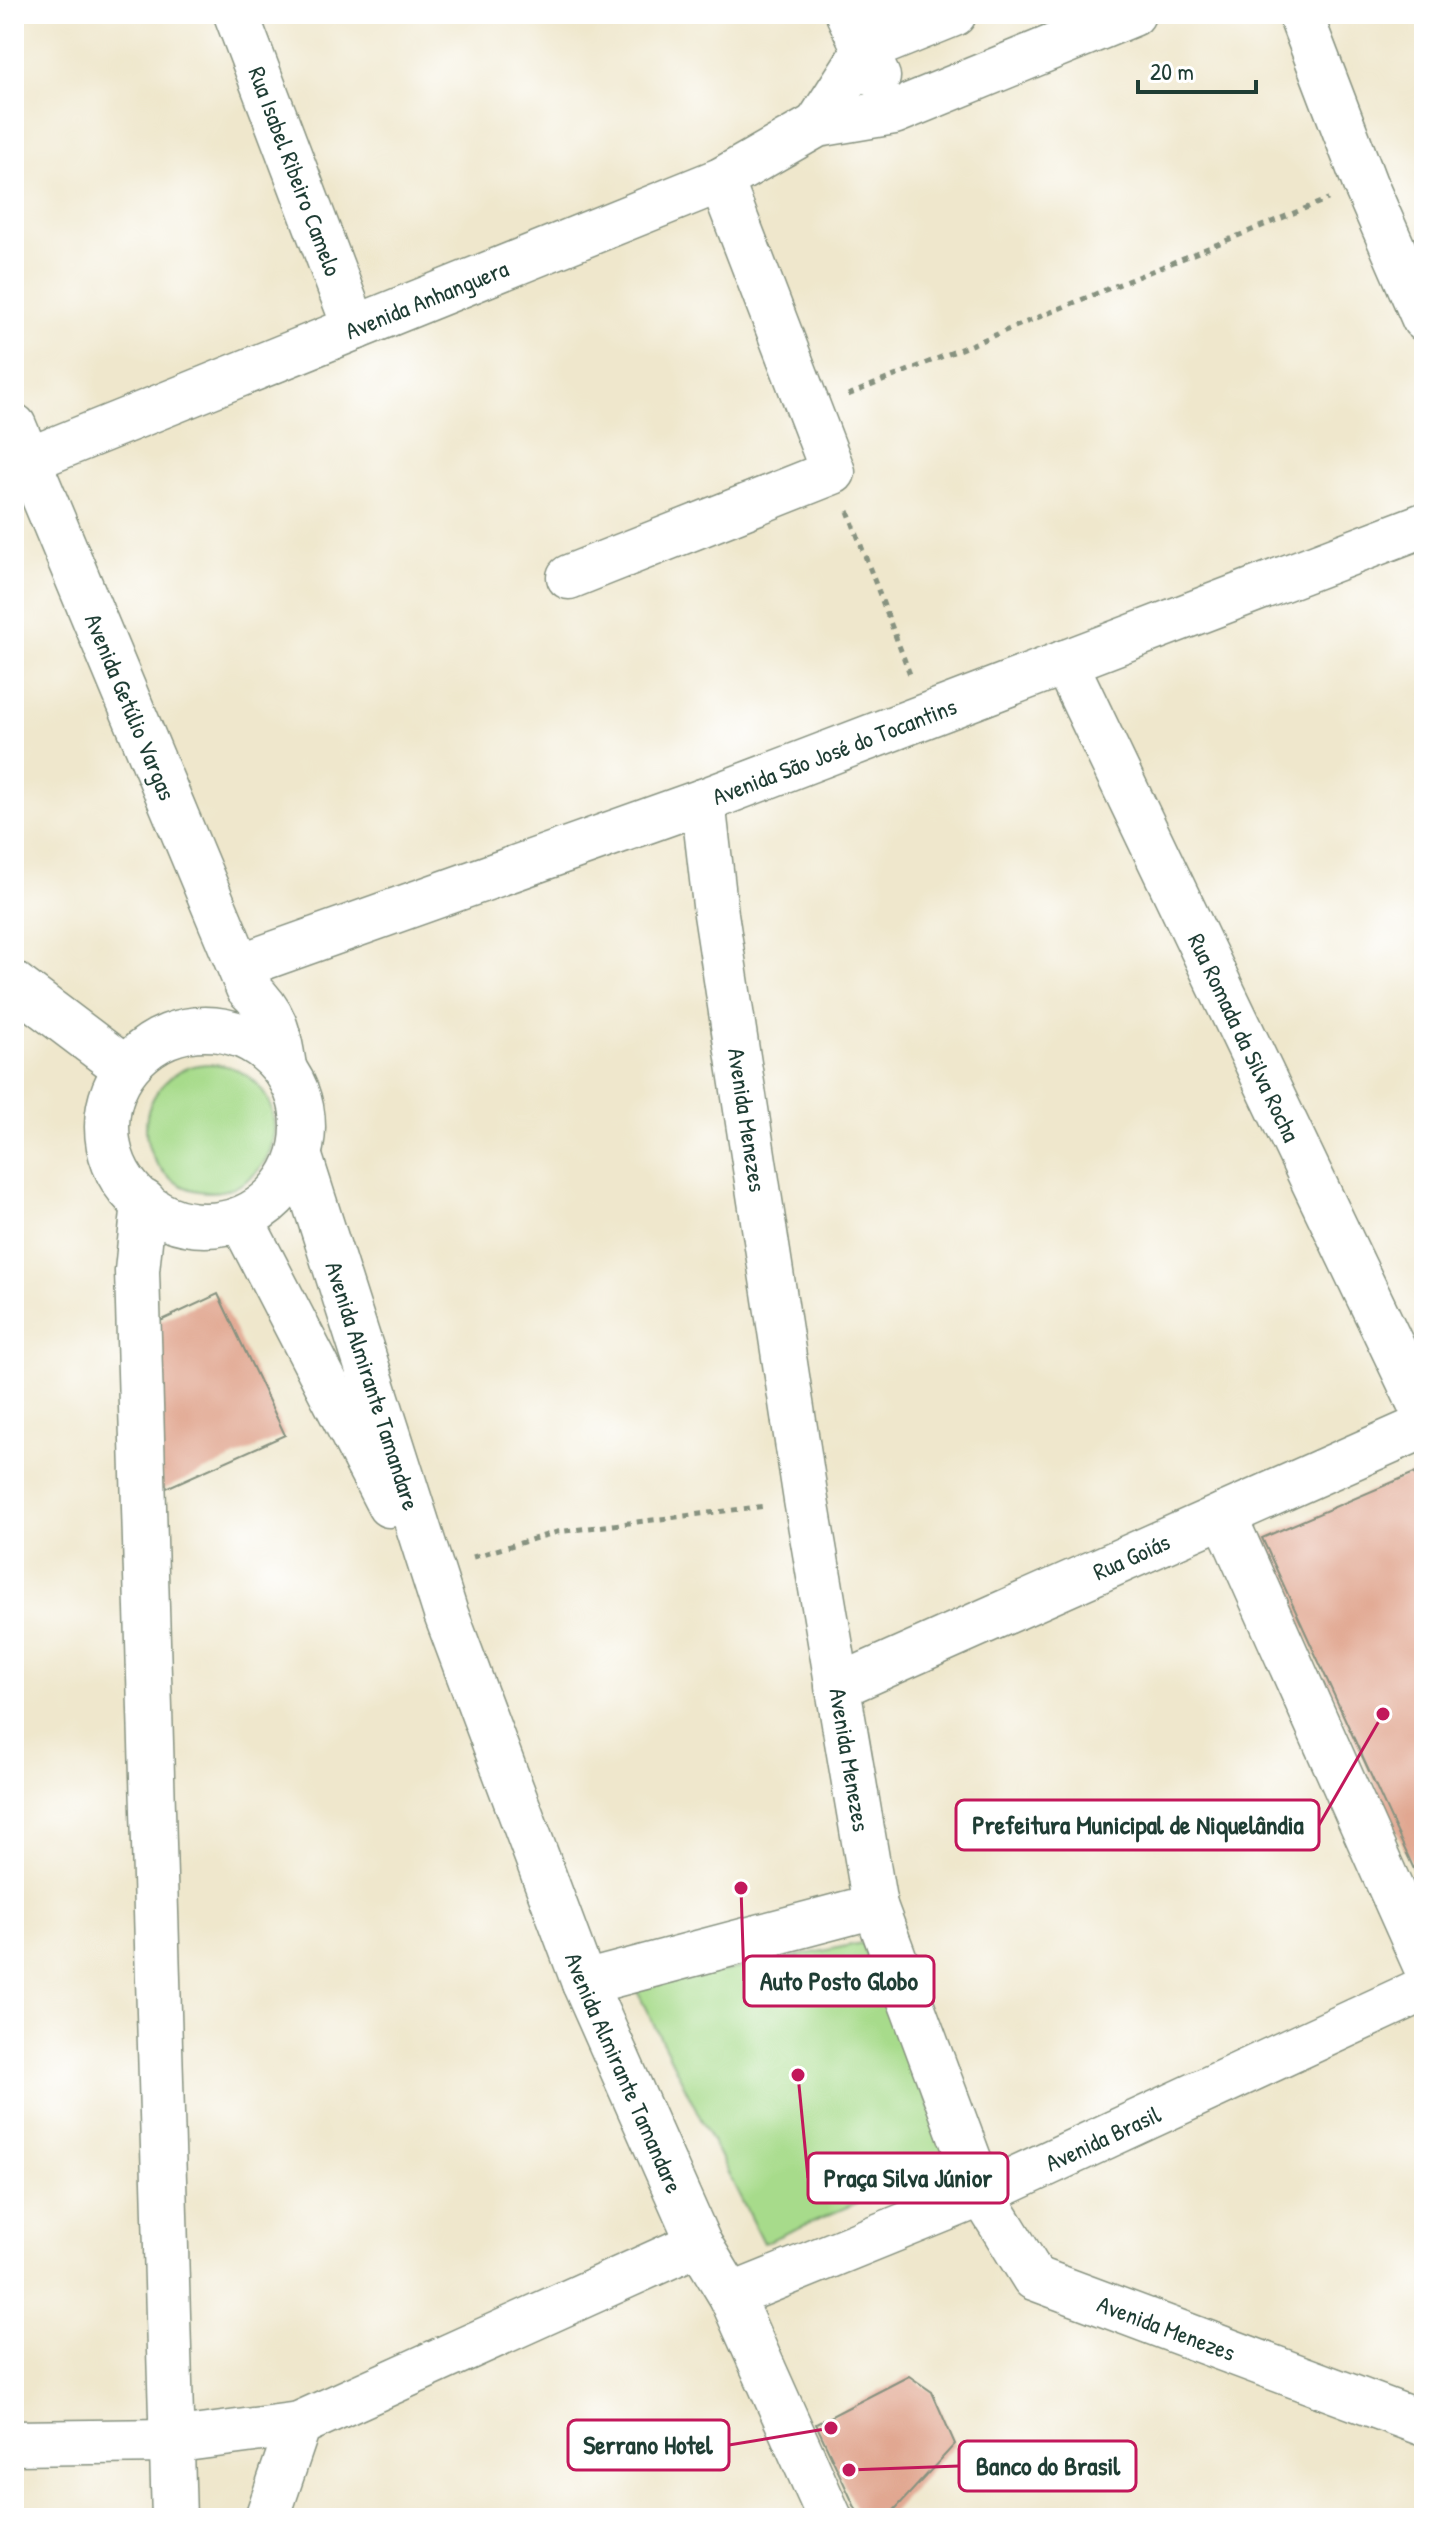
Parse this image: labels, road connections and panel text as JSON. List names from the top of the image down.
{
  "streets": {
    "street": [
      "Rua Isabel Ribeiro Camelo",
      "Avenida Anhanguera",
      "Avenida Getúlio Vargas",
      "Avenida São José do Tocantins",
      "Rua Romada da Silva Rocha",
      "Avenida Menezes",
      "Avenida Almirante Tamandare",
      "Rua Goiás",
      "Avenida Brasil"
    ]
  },
  "crossings": [
    ["Rua Isabel Ribeiro Camelo", "Avenida Anhanguera"],
    ["Avenida Anhanguera", "Avenida Getúlio Vargas"],
    ["Avenida Getúlio Vargas", "Avenida São José do Tocantins"],
    ["Avenida Getúlio Vargas", "Avenida Almirante Tamandare"],
    ["Avenida São José do Tocantins", "Rua Romada da Silva Rocha"],
    ["Avenida São José do Tocantins", "Avenida Menezes"],
    ["Avenida Menezes", "Rua Goiás"],
    ["Avenida Menezes", "Avenida Brasil"],
    ["Avenida Almirante Tamandare", "Avenida Brasil"]
  ],
  "places": [
    "Prefeitura Municipal de Niquelândia",
    "Auto Posto Globo",
    "Praça Silva Júnior",
    "Serrano Hotel",
    "Banco do Brasil"
  ],
  "scale_bar": "20 m"
}
